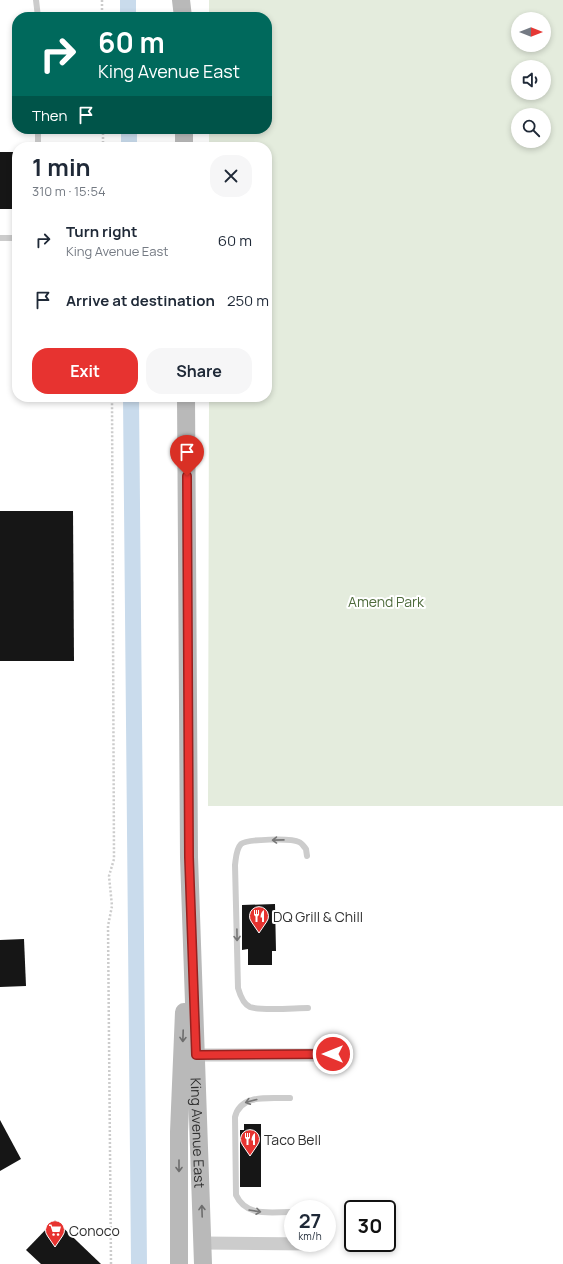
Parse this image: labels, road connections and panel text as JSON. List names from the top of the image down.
{
  "streets": {
    "main road": ["King Avenue East"]
  },
  "parks": ["Amend Park"],
  "places": {
    "restaurant": ["DQ Grill & Chill", "Taco Bell"],
    "supermarket": ["Conoco"]
  },
  "north": "right",
  "page": {
    "turn": ["60 m", "King Avenue East"],
    "then": "Then",
    "heading": ["1 min", "310 m · 15:54"],
    "list": [
      {
        "name": "Turn right",
        "note": "King Avenue East",
        "value": "60 m"
      },
      {
        "name": "Arrive at destination",
        "value": "250 m"
      }
    ],
    "buttons": ["Exit", "Share"],
    "speed": "27 km/h",
    "limit": "30"
  }
}
